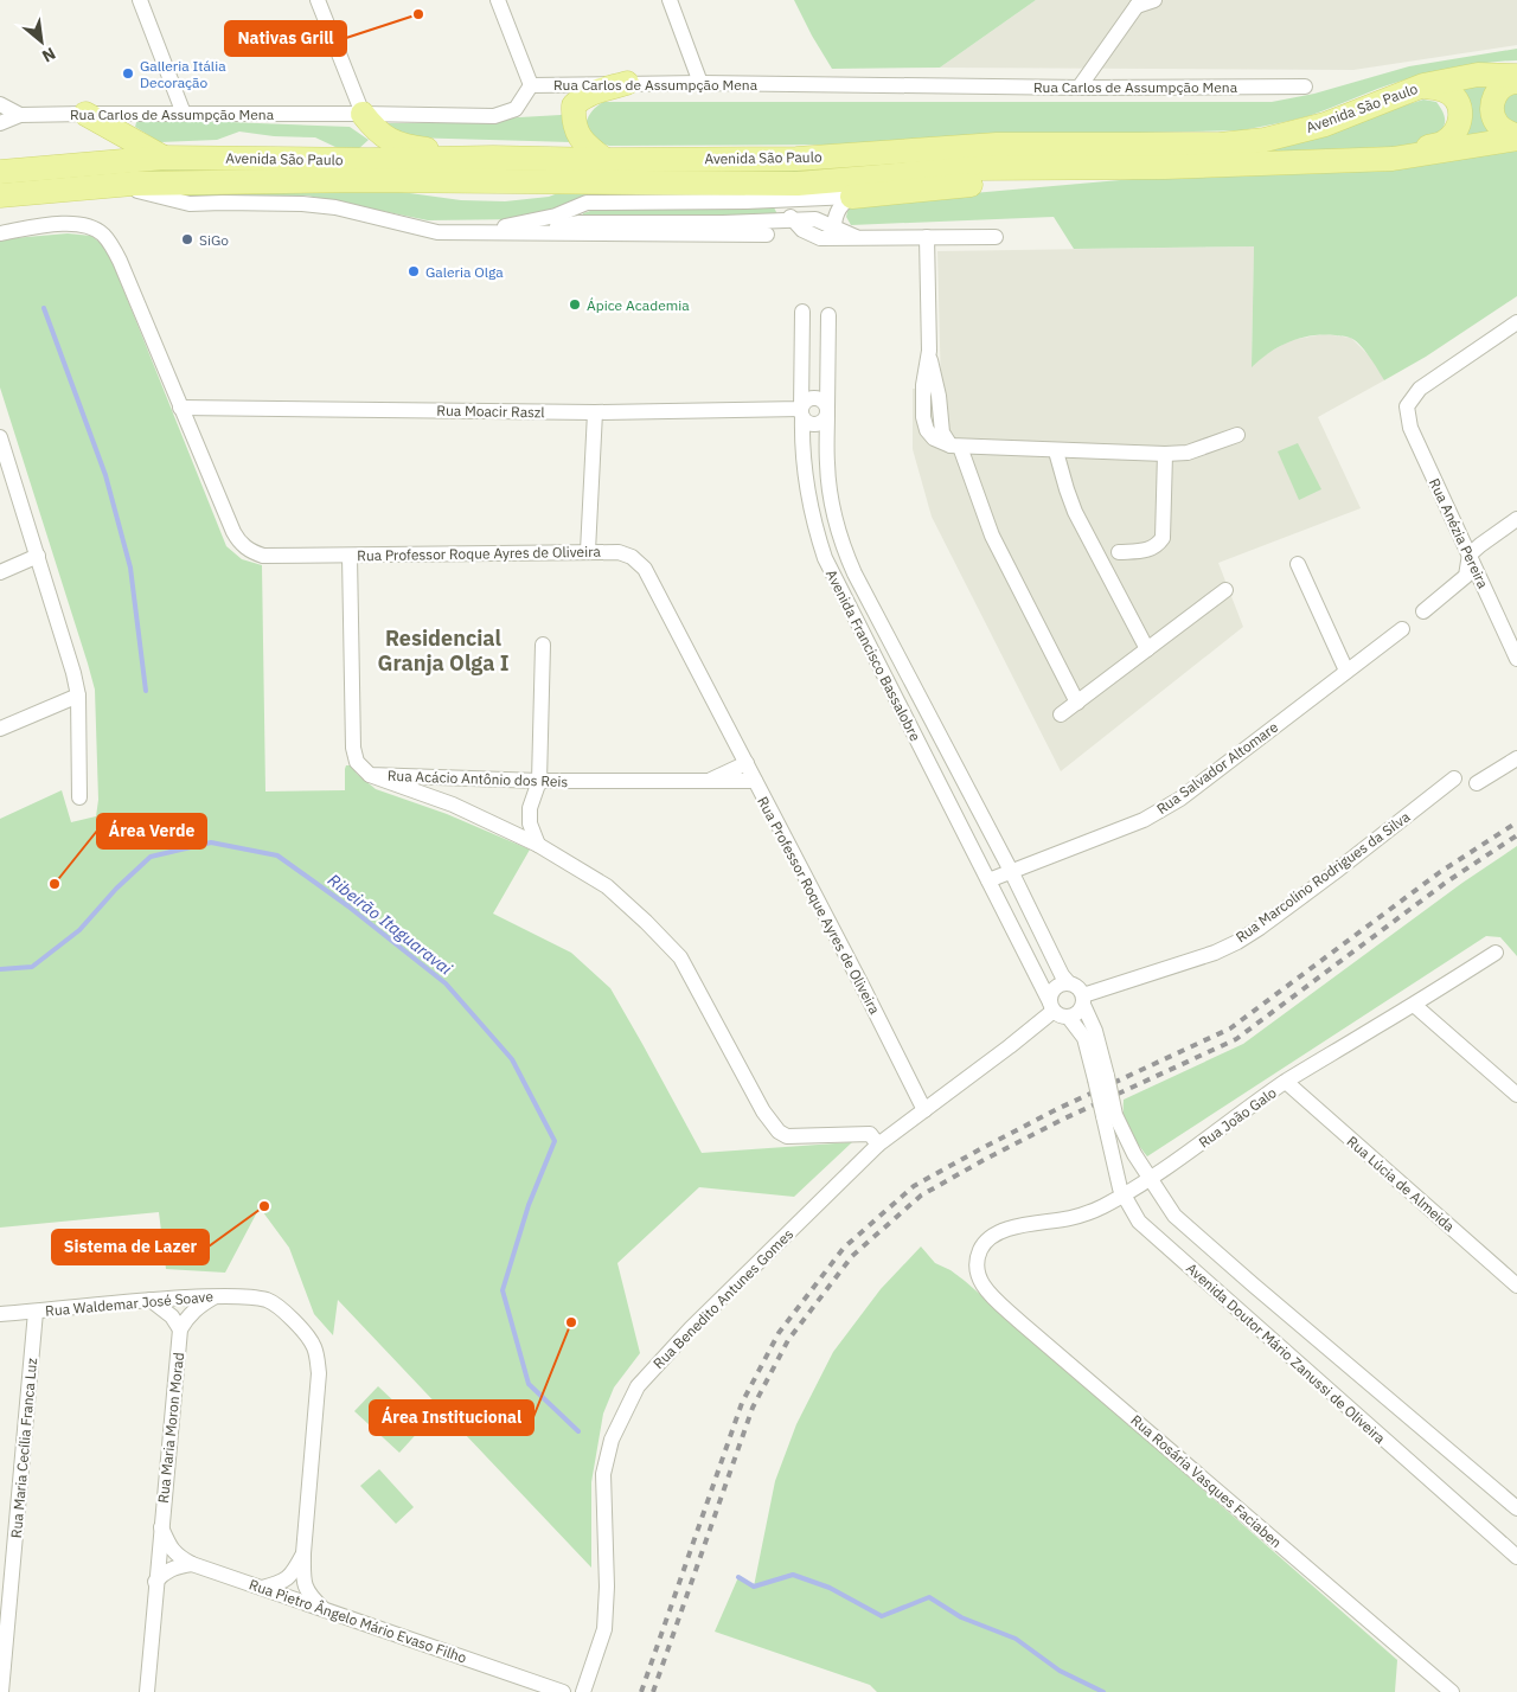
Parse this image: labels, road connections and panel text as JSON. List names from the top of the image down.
{
  "streets": {
    "main road": ["Avenida São Paulo"],
    "street": [
      "Rua Carlos de Assumpção Mena",
      "Rua Moacir Raszl",
      "Rua Anézia Pereira",
      "Rua Professor Roque Ayres de Oliveira",
      "Avenida Francisco Bassalobre",
      "Rua Salvador Altomare",
      "Rua Acácio Antônio dos Reis",
      "Rua Marcolino Rodrigues da Silva",
      "Rua João Galo",
      "Rua Lúcia de Almeida",
      "Rua Benedito Antunes Gomes",
      "Rua Waldemar José Soave",
      "Avenida Doutor Mário Zanussi de Oliveira",
      "Rua Maria Moron Morad",
      "Rua Maria Cecília Franca Luz",
      "Rua Rosária Vasques Faciaben",
      "Rua Pietro Ângelo Mário Evaso Filho"
    ]
  },
  "crossings": [
    ["Rua Moacir Raszl", "Rua Professor Roque Ayres de Oliveira"],
    ["Rua Moacir Raszl", "Avenida Francisco Bassalobre"],
    ["Rua Professor Roque Ayres de Oliveira", "Rua Acácio Antônio dos Reis"],
    ["Rua Professor Roque Ayres de Oliveira", "Rua Benedito Antunes Gomes"],
    ["Avenida Francisco Bassalobre", "Rua Salvador Altomare"],
    ["Avenida Francisco Bassalobre", "Rua Marcolino Rodrigues da Silva"],
    ["Avenida Francisco Bassalobre", "Rua Benedito Antunes Gomes"],
    ["Rua Marcolino Rodrigues da Silva", "Rua Benedito Antunes Gomes"],
    ["Rua João Galo", "Rua Lúcia de Almeida"],
    ["Rua João Galo", "Avenida Doutor Mário Zanussi de Oliveira"],
    ["Rua João Galo", "Rua Rosária Vasques Faciaben"],
    ["Rua Waldemar José Soave", "Rua Maria Cecília Franca Luz"],
    ["Rua Waldemar José Soave", "Rua Pietro Ângelo Mário Evaso Filho"]
  ],
  "districts": ["Residencial Granja Olga I"],
  "water": ["Ribeirão Itaguaravai"],
  "places": [
    "Nativas Grill",
    "Galleria Itália Decoração",
    "SiGo",
    "Galeria Olga",
    "Ápice Academia",
    "Área Verde",
    "Sistema de Lazer",
    "Área Institucional"
  ],
  "north": "bottom right"
}
